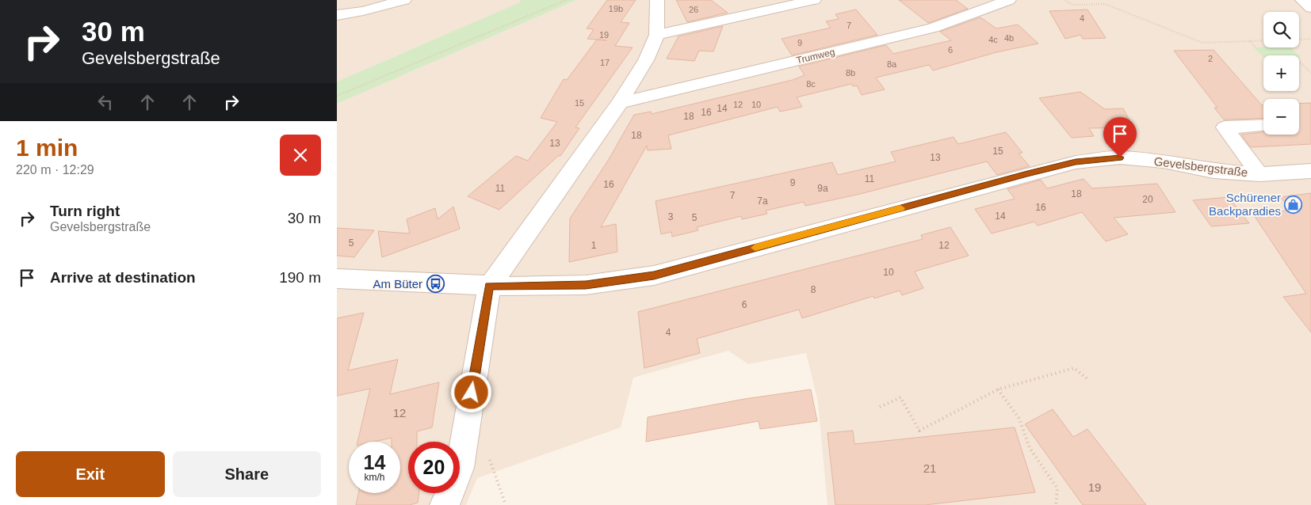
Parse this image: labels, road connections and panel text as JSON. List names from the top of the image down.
{
  "streets": {
    "street": ["Trumweg", "Gevelsbergstraße"]
  },
  "places": {
    "shop": ["Schürener Backparadies"],
    "bus stop": ["Am Büter"]
  },
  "house_numbers": [
    "19b",
    "26",
    "4",
    "7",
    "19",
    "4b",
    "4c",
    "9",
    "6",
    "2",
    "17",
    "8a",
    "8b",
    "8c",
    "15",
    "12",
    "10",
    "14",
    "16",
    "18",
    "18",
    "13",
    "15",
    "13",
    "11",
    "9",
    "16",
    "11",
    "9a",
    "18",
    "7",
    "20",
    "7a",
    "16",
    "14",
    "3",
    "5",
    "5",
    "1",
    "12",
    "10",
    "8",
    "6",
    "4",
    "12",
    "21",
    "19"
  ],
  "page": {
    "turn": ["30 m", "Gevelsbergstraße"],
    "map_buttons": ["+", "−"],
    "heading": ["1 min", "220 m · 12:29"],
    "list": [
      {
        "name": "Turn right",
        "note": "Gevelsbergstraße",
        "value": "30 m"
      },
      {
        "name": "Arrive at destination",
        "value": "190 m"
      }
    ],
    "speed": "14 km/h",
    "limit": "20",
    "buttons": ["Exit", "Share"]
  }
}
